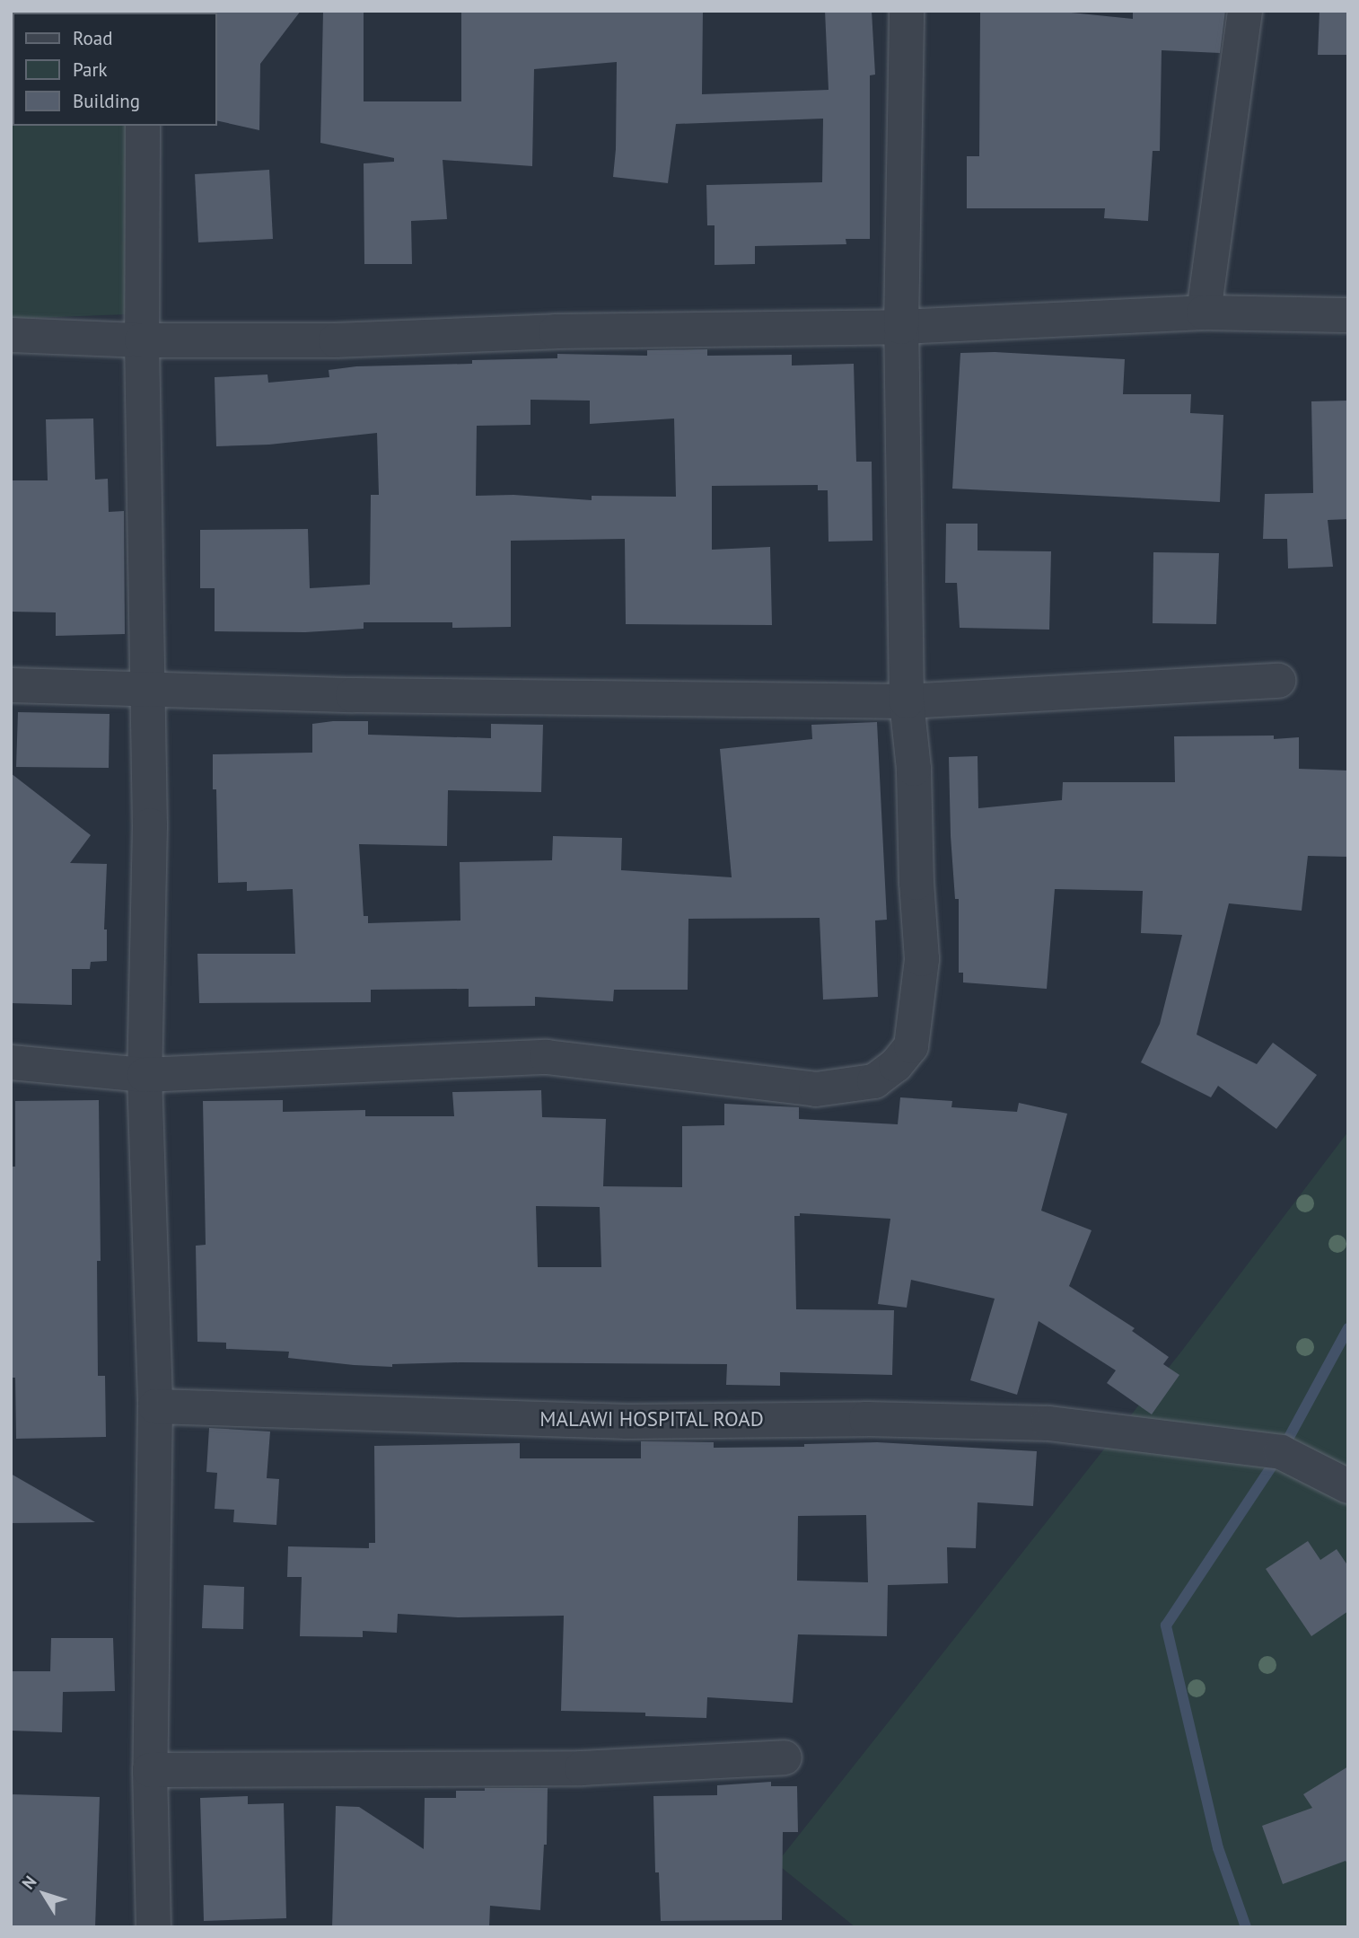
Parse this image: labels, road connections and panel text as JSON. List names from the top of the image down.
{
  "streets": {
    "street": ["MALAWI HOSPITAL ROAD"]
  },
  "legend": ["Road", "Park", "Building"],
  "north": "top left"
}
